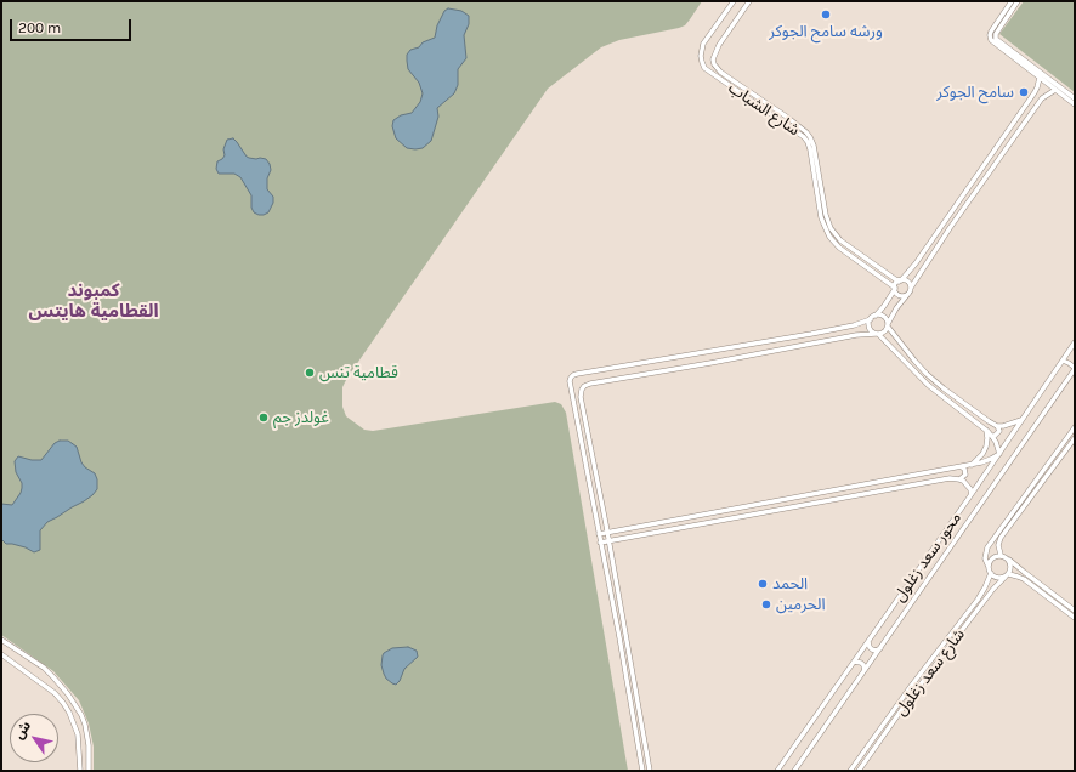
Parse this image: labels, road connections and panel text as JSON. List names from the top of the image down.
{
  "streets": {
    "street": ["شارع الشباب", "محور سعد زغلول", "شارع سعد زغلول"]
  },
  "districts": ["كمبوند القطامية هايتس"],
  "places": [
    "ورشه سامح الجوكر",
    "سامح الجوكر",
    "قطامية تنس",
    "غولدز جم",
    "الحمد",
    "الحرمين"
  ],
  "scale_bar": "200 m",
  "north": "top left"
}
